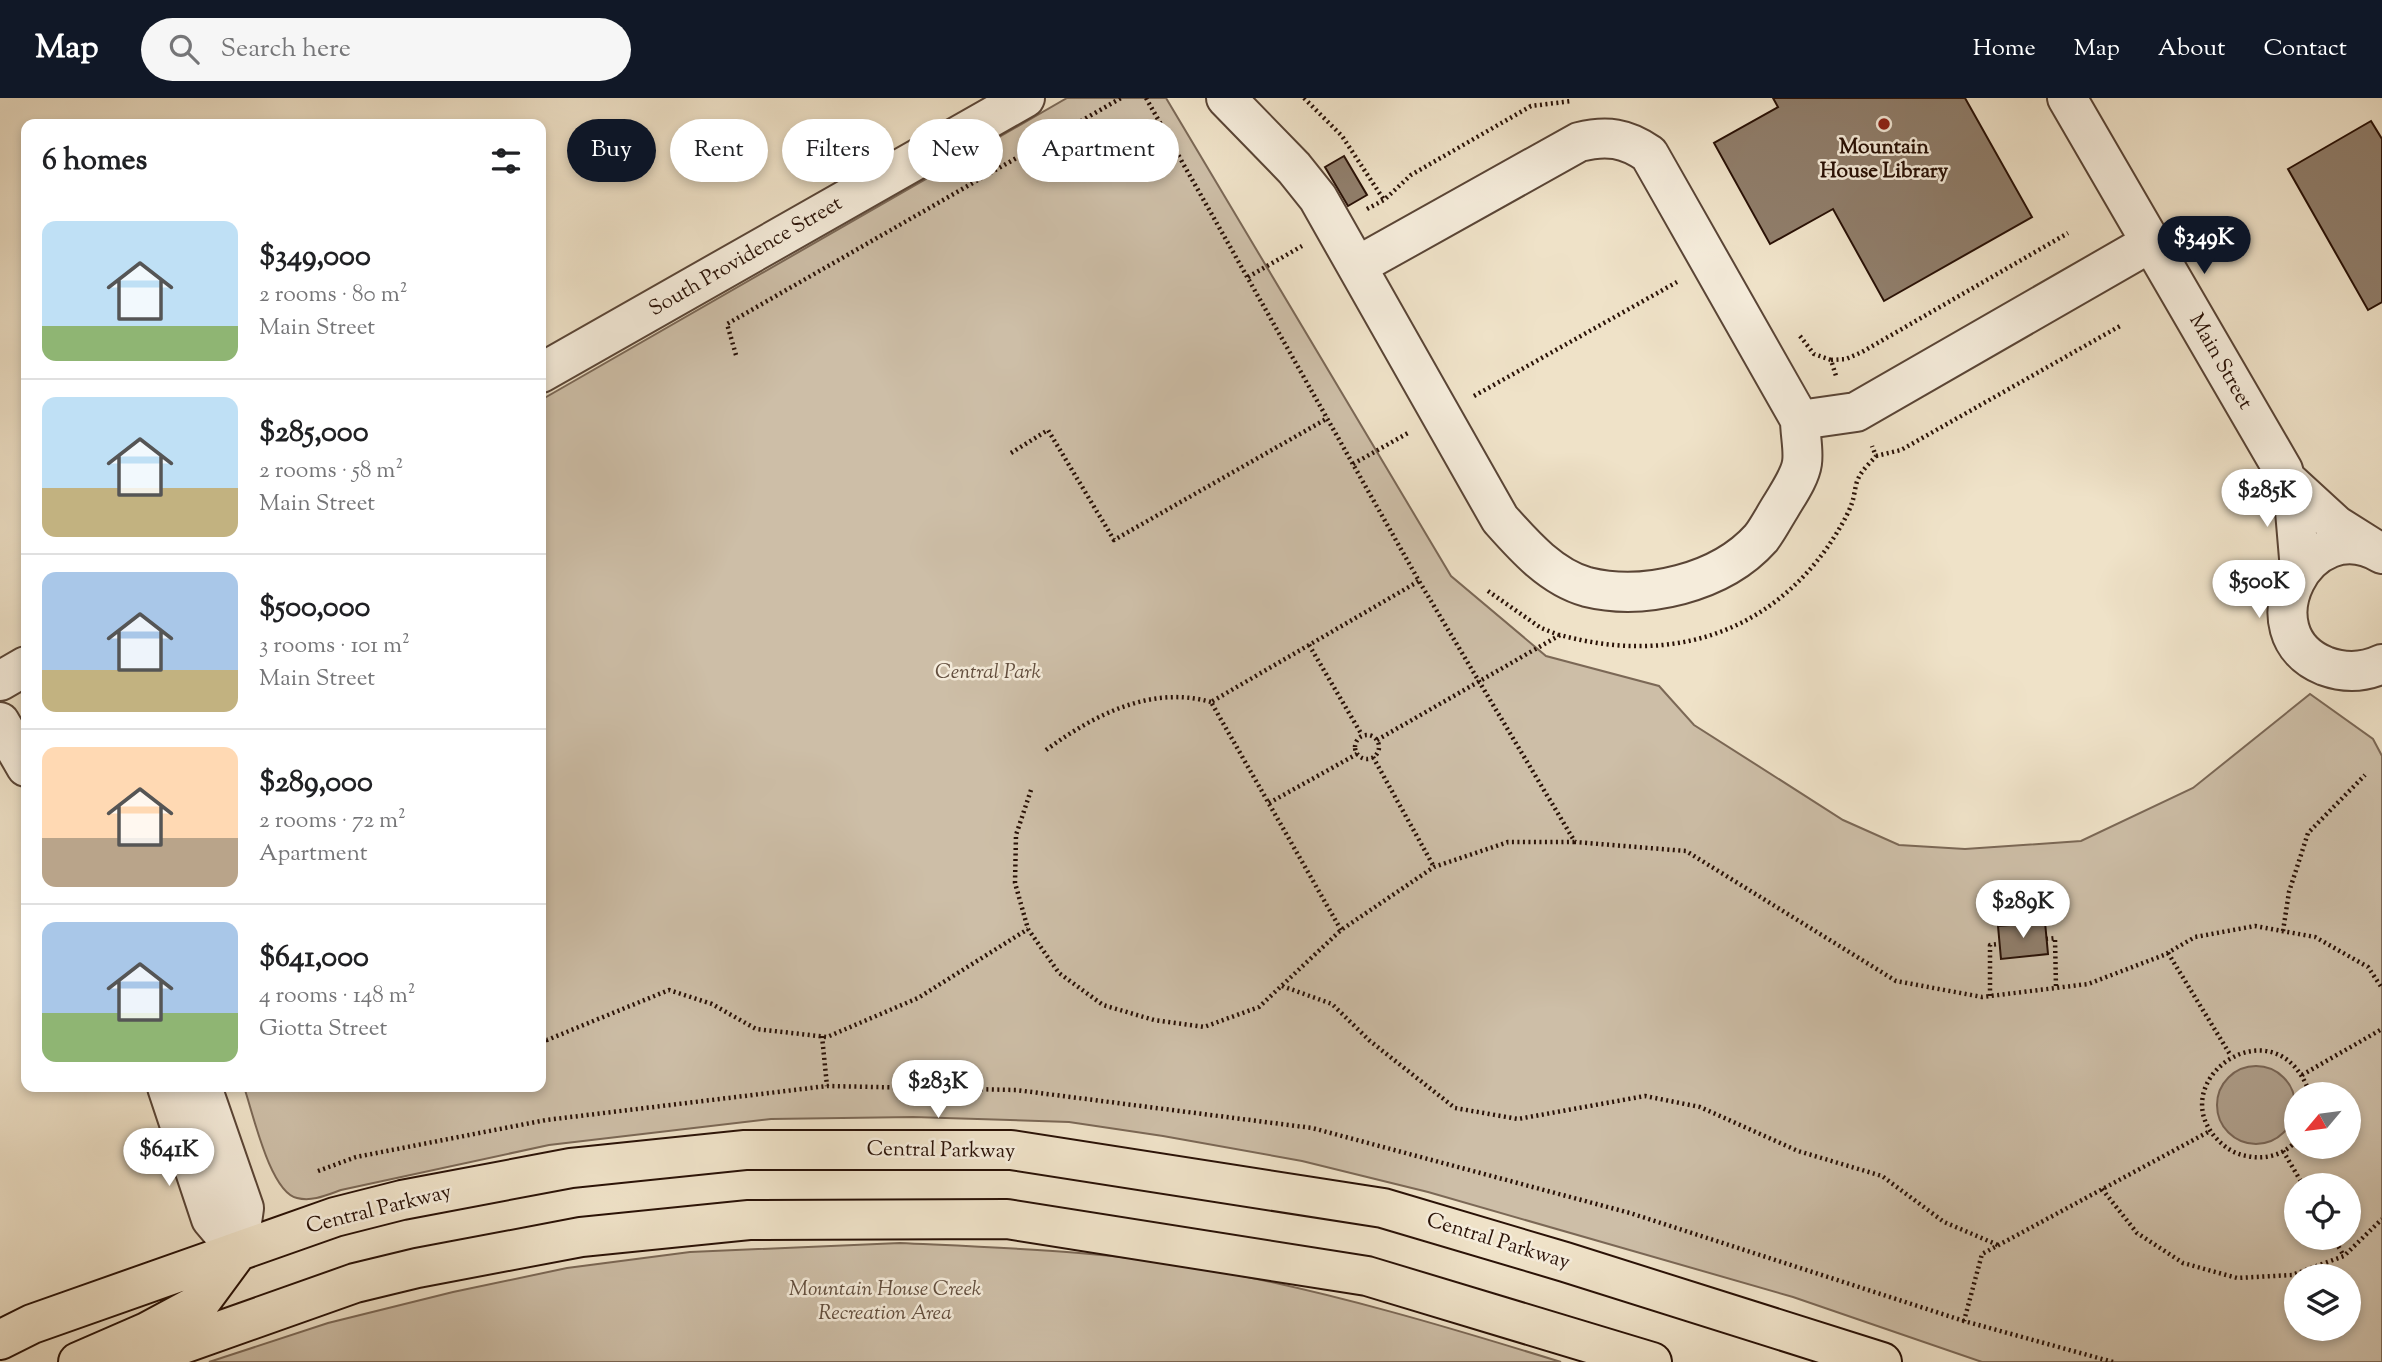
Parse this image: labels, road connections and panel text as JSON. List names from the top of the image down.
{
  "streets": {
    "main road": ["Central Parkway"],
    "street": ["South Providence Street", "Main Street"]
  },
  "parks": ["Central Park", "Mountain House Creek Recreation Area"],
  "places": ["Mountain House Library"],
  "north": "bottom left",
  "page": {
    "header": "Map",
    "search": "Search here",
    "nav": [
      "Home",
      "Map",
      "About",
      "Contact"
    ],
    "chip": [
      "Buy",
      "Rent",
      "Filters",
      "New",
      "Apartment"
    ],
    "heading": "6 homes",
    "list": [
      {
        "name": "$349,000",
        "note": "2 rooms · 80 m² · Main Street"
      },
      {
        "name": "$285,000",
        "note": "2 rooms · 58 m² · Main Street"
      },
      {
        "name": "$500,000",
        "note": "3 rooms · 101 m² · Main Street"
      },
      {
        "name": "$289,000",
        "note": "2 rooms · 72 m² · Apartment"
      },
      {
        "name": "$641,000",
        "note": "4 rooms · 148 m² · Giotta Street"
      }
    ],
    "price": [
      "$349K",
      "$285K",
      "$500K",
      "$289K",
      "$283K",
      "$641K"
    ]
  }
}
